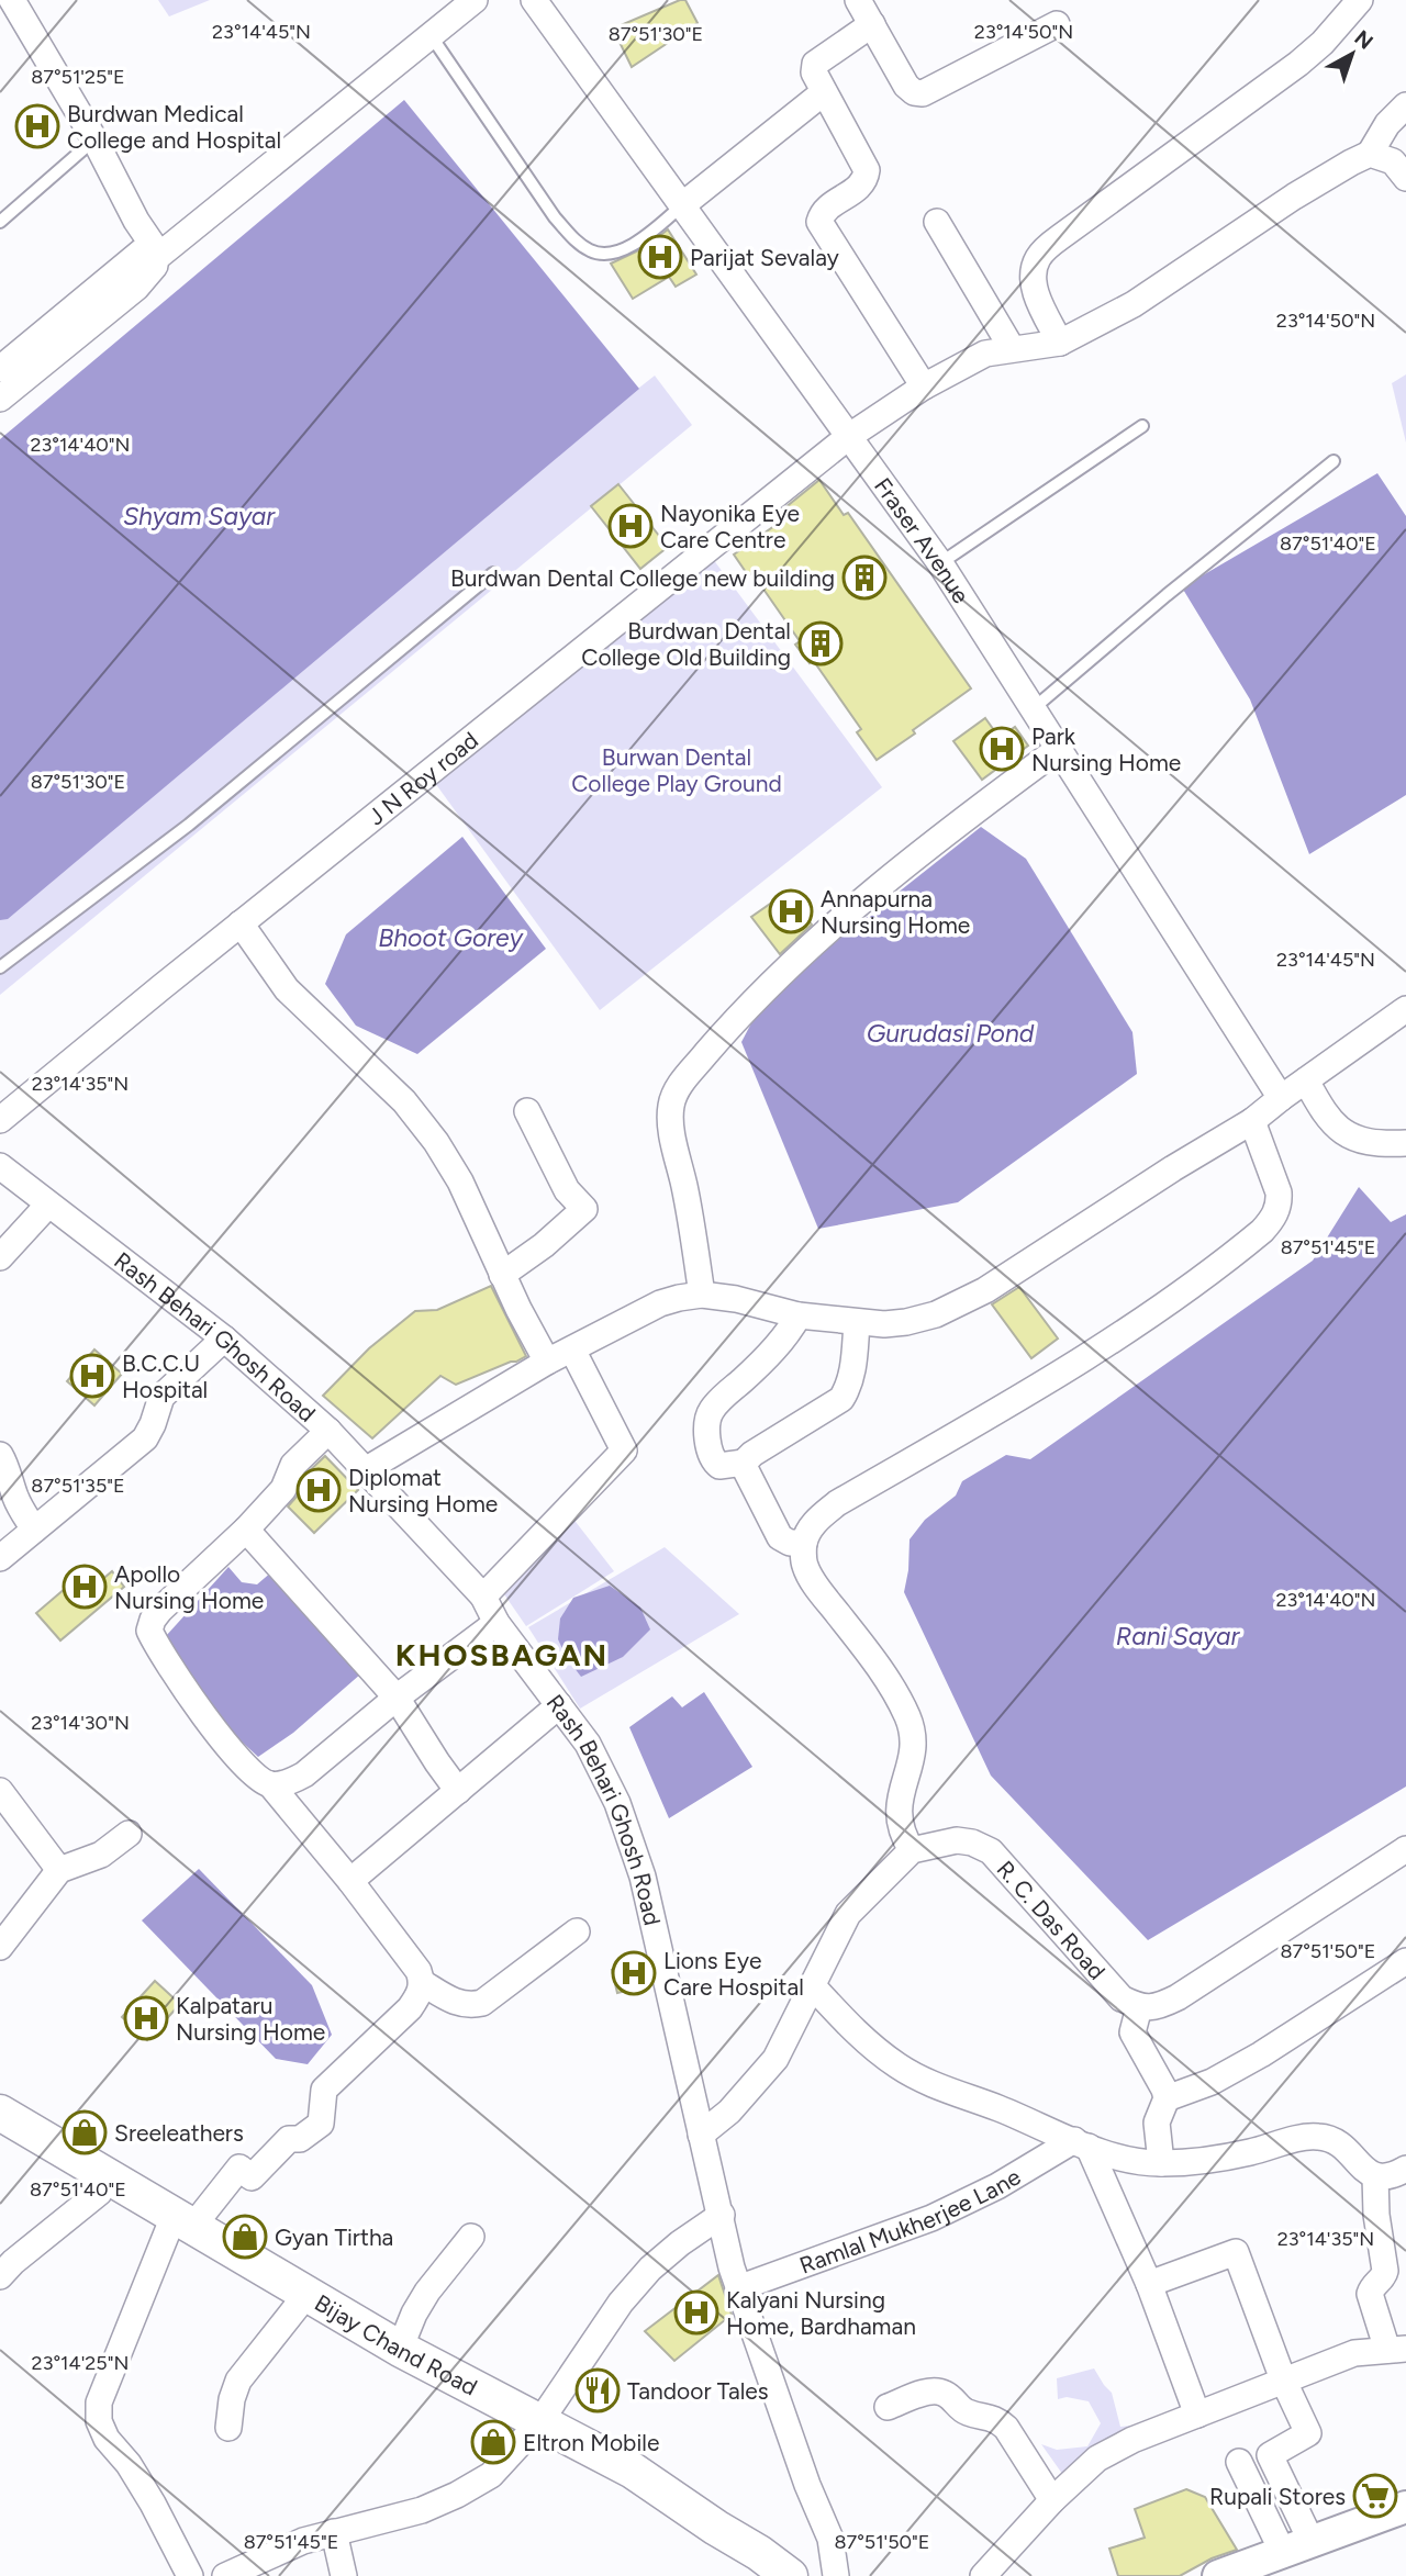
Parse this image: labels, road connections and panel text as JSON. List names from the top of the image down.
{
  "streets": {
    "main road": ["Bijay Chand Road"],
    "street": [
      "Fraser Avenue",
      "J N Roy road",
      "Rash Behari Ghosh Road",
      "R. C. Das Road",
      "Ramlal Mukherjee Lane"
    ]
  },
  "crossings": [
    ["Fraser Avenue", "J N Roy road"],
    ["Rash Behari Ghosh Road", "Ramlal Mukherjee Lane"]
  ],
  "districts": ["KHOSBAGAN"],
  "water": [
    "Shyam Sayar",
    "Bhoot Gorey",
    "Gurudasi Pond",
    "Rani Sayar"
  ],
  "parks": ["Burwan Dental College Play Ground"],
  "places": {
    "hospital": [
      "Burdwan Medical College and Hospital",
      "Parijat Sevalay",
      "Nayonika Eye Care Centre",
      "Park Nursing Home",
      "Annapurna Nursing Home",
      "B.C.C.U Hospital",
      "Diplomat Nursing Home",
      "Apollo Nursing Home",
      "Lions Eye Care Hospital",
      "Kalpataru Nursing Home",
      "Kalyani Nursing Home, Bardhaman"
    ],
    "building": ["Burdwan Dental College new building", "Burdwan Dental College Old Building"],
    "shop": ["Sreeleathers", "Gyan Tirtha", "Eltron Mobile"],
    "restaurant": ["Tandoor Tales"],
    "supermarket": ["Rupali Stores"]
  },
  "north": "top right",
  "coordinates": [
    "23°14'45\"N",
    "23°14'50\"N",
    "87°51'30\"E",
    "87°51'25\"E",
    "23°14'40\"N",
    "87°51'40\"E",
    "23°14'35\"N",
    "87°51'45\"E",
    "87°51'35\"E",
    "23°14'30\"N",
    "87°51'50\"E",
    "23°14'25\"N"
  ]
}
